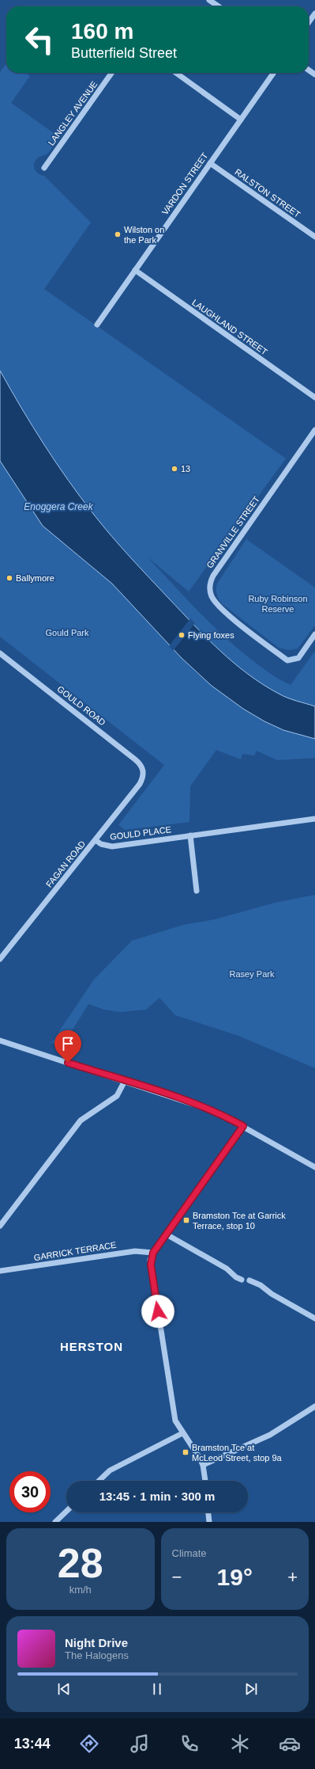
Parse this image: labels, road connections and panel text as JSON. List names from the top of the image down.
{
  "streets": {
    "street": [
      "LANGLEY AVENUE",
      "VARDON STREET",
      "RALSTON STREET",
      "LAUGHLAND STREET",
      "GRANVILLE STREET",
      "GOULD ROAD",
      "GOULD PLACE",
      "FAGAN ROAD",
      "GARRICK TERRACE"
    ]
  },
  "crossings": [
    ["VARDON STREET", "RALSTON STREET"],
    ["VARDON STREET", "LAUGHLAND STREET"],
    ["GOULD ROAD", "FAGAN ROAD"],
    ["GOULD PLACE", "FAGAN ROAD"]
  ],
  "districts": ["HERSTON"],
  "water": ["Enoggera Creek"],
  "parks": ["Ruby Robinson Reserve", "Gould Park", "Rasey Park"],
  "places": {
    "other": [
      "Wilston on the Park",
      "13",
      "Ballymore",
      "Flying foxes"
    ],
    "transit": ["Bramston Tce at Garrick Terrace, stop 10", "Bramston Tce at McLeod Street, stop 9a"]
  },
  "page": {
    "turn": ["160 m", "Butterfield Street"],
    "limit": "30",
    "trip": "13:45 · 1 min · 300 m",
    "tile": [
      ["28", "km/h"],
      "Climate"
    ],
    "heat": ["−", "19°", "+"],
    "song": ["Night Drive", "The Halogens"],
    "tabs": "13:44"
  }
}
